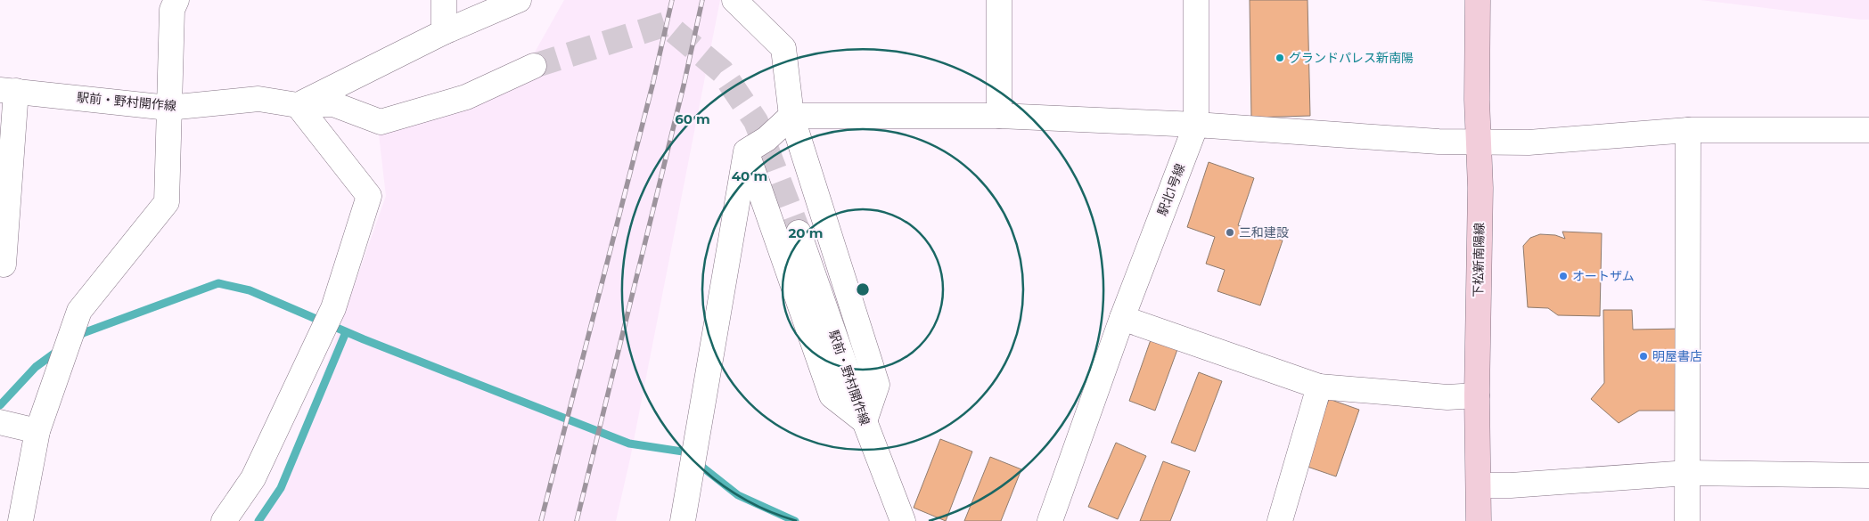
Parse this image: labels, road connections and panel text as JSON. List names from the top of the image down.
{
  "streets": {
    "main road": ["下松新南陽線"],
    "street": ["駅前・野村開作線", "駅北1号線"]
  },
  "places": [
    "グランドパレス新南陽",
    "三和建設",
    "オートザム",
    "明屋書店"
  ],
  "rings": ["60 m", "40 m", "20 m"]
}
